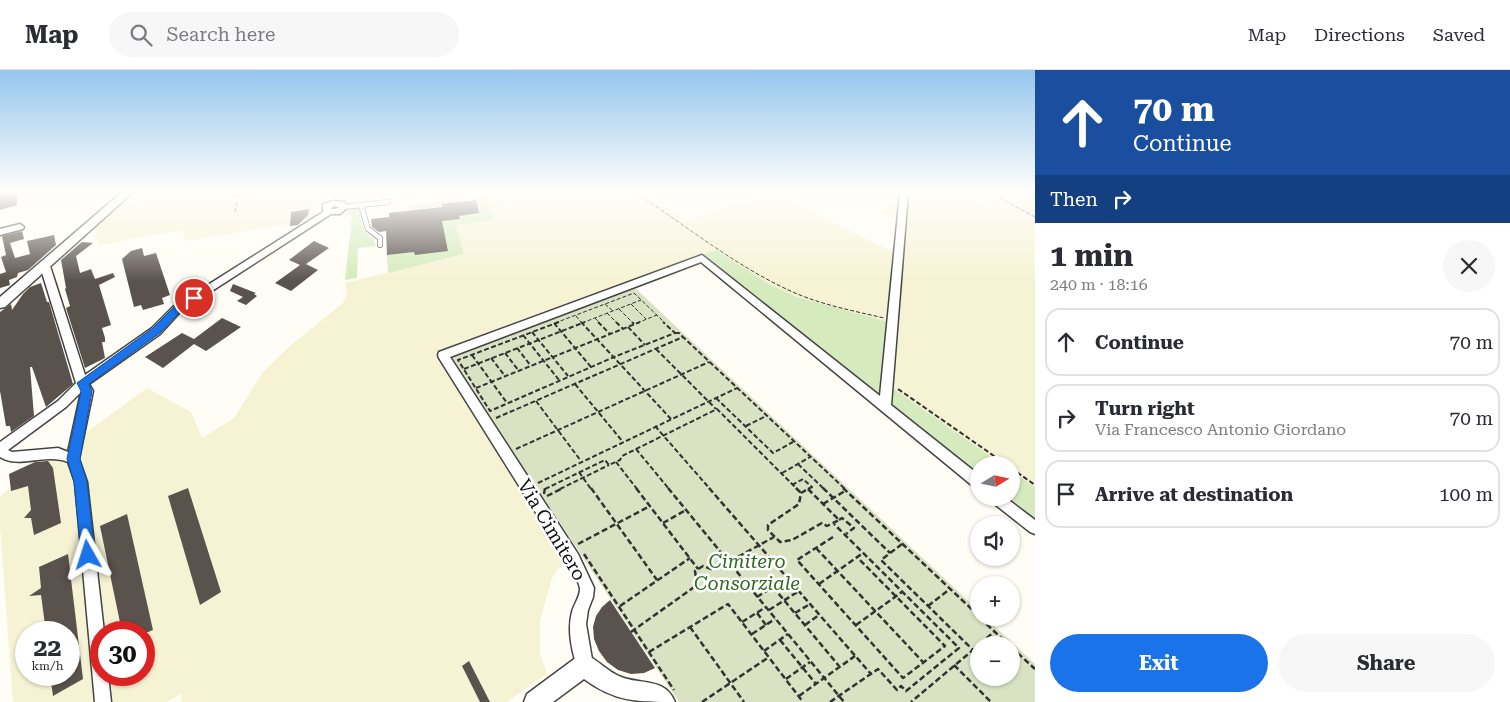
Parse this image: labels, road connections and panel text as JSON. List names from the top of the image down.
{
  "streets": {
    "street": ["Via Cimitero"]
  },
  "parks": ["Cimitero Consorziale"],
  "north": "right",
  "page": {
    "header": "Map",
    "search": "Search here",
    "nav": ["Map", "Directions", "Saved"],
    "turn": ["70 m", "Continue"],
    "then": "Then",
    "heading": ["1 min", "240 m · 18:16"],
    "list": [
      {
        "name": "Continue",
        "value": "70 m"
      },
      {
        "name": "Turn right",
        "note": "Via Francesco Antonio Giordano",
        "value": "70 m"
      },
      {
        "name": "Arrive at destination",
        "value": "100 m"
      }
    ],
    "map_buttons": ["+", "−"],
    "speed": "22 km/h",
    "limit": "30",
    "buttons": ["Exit", "Share"]
  }
}
